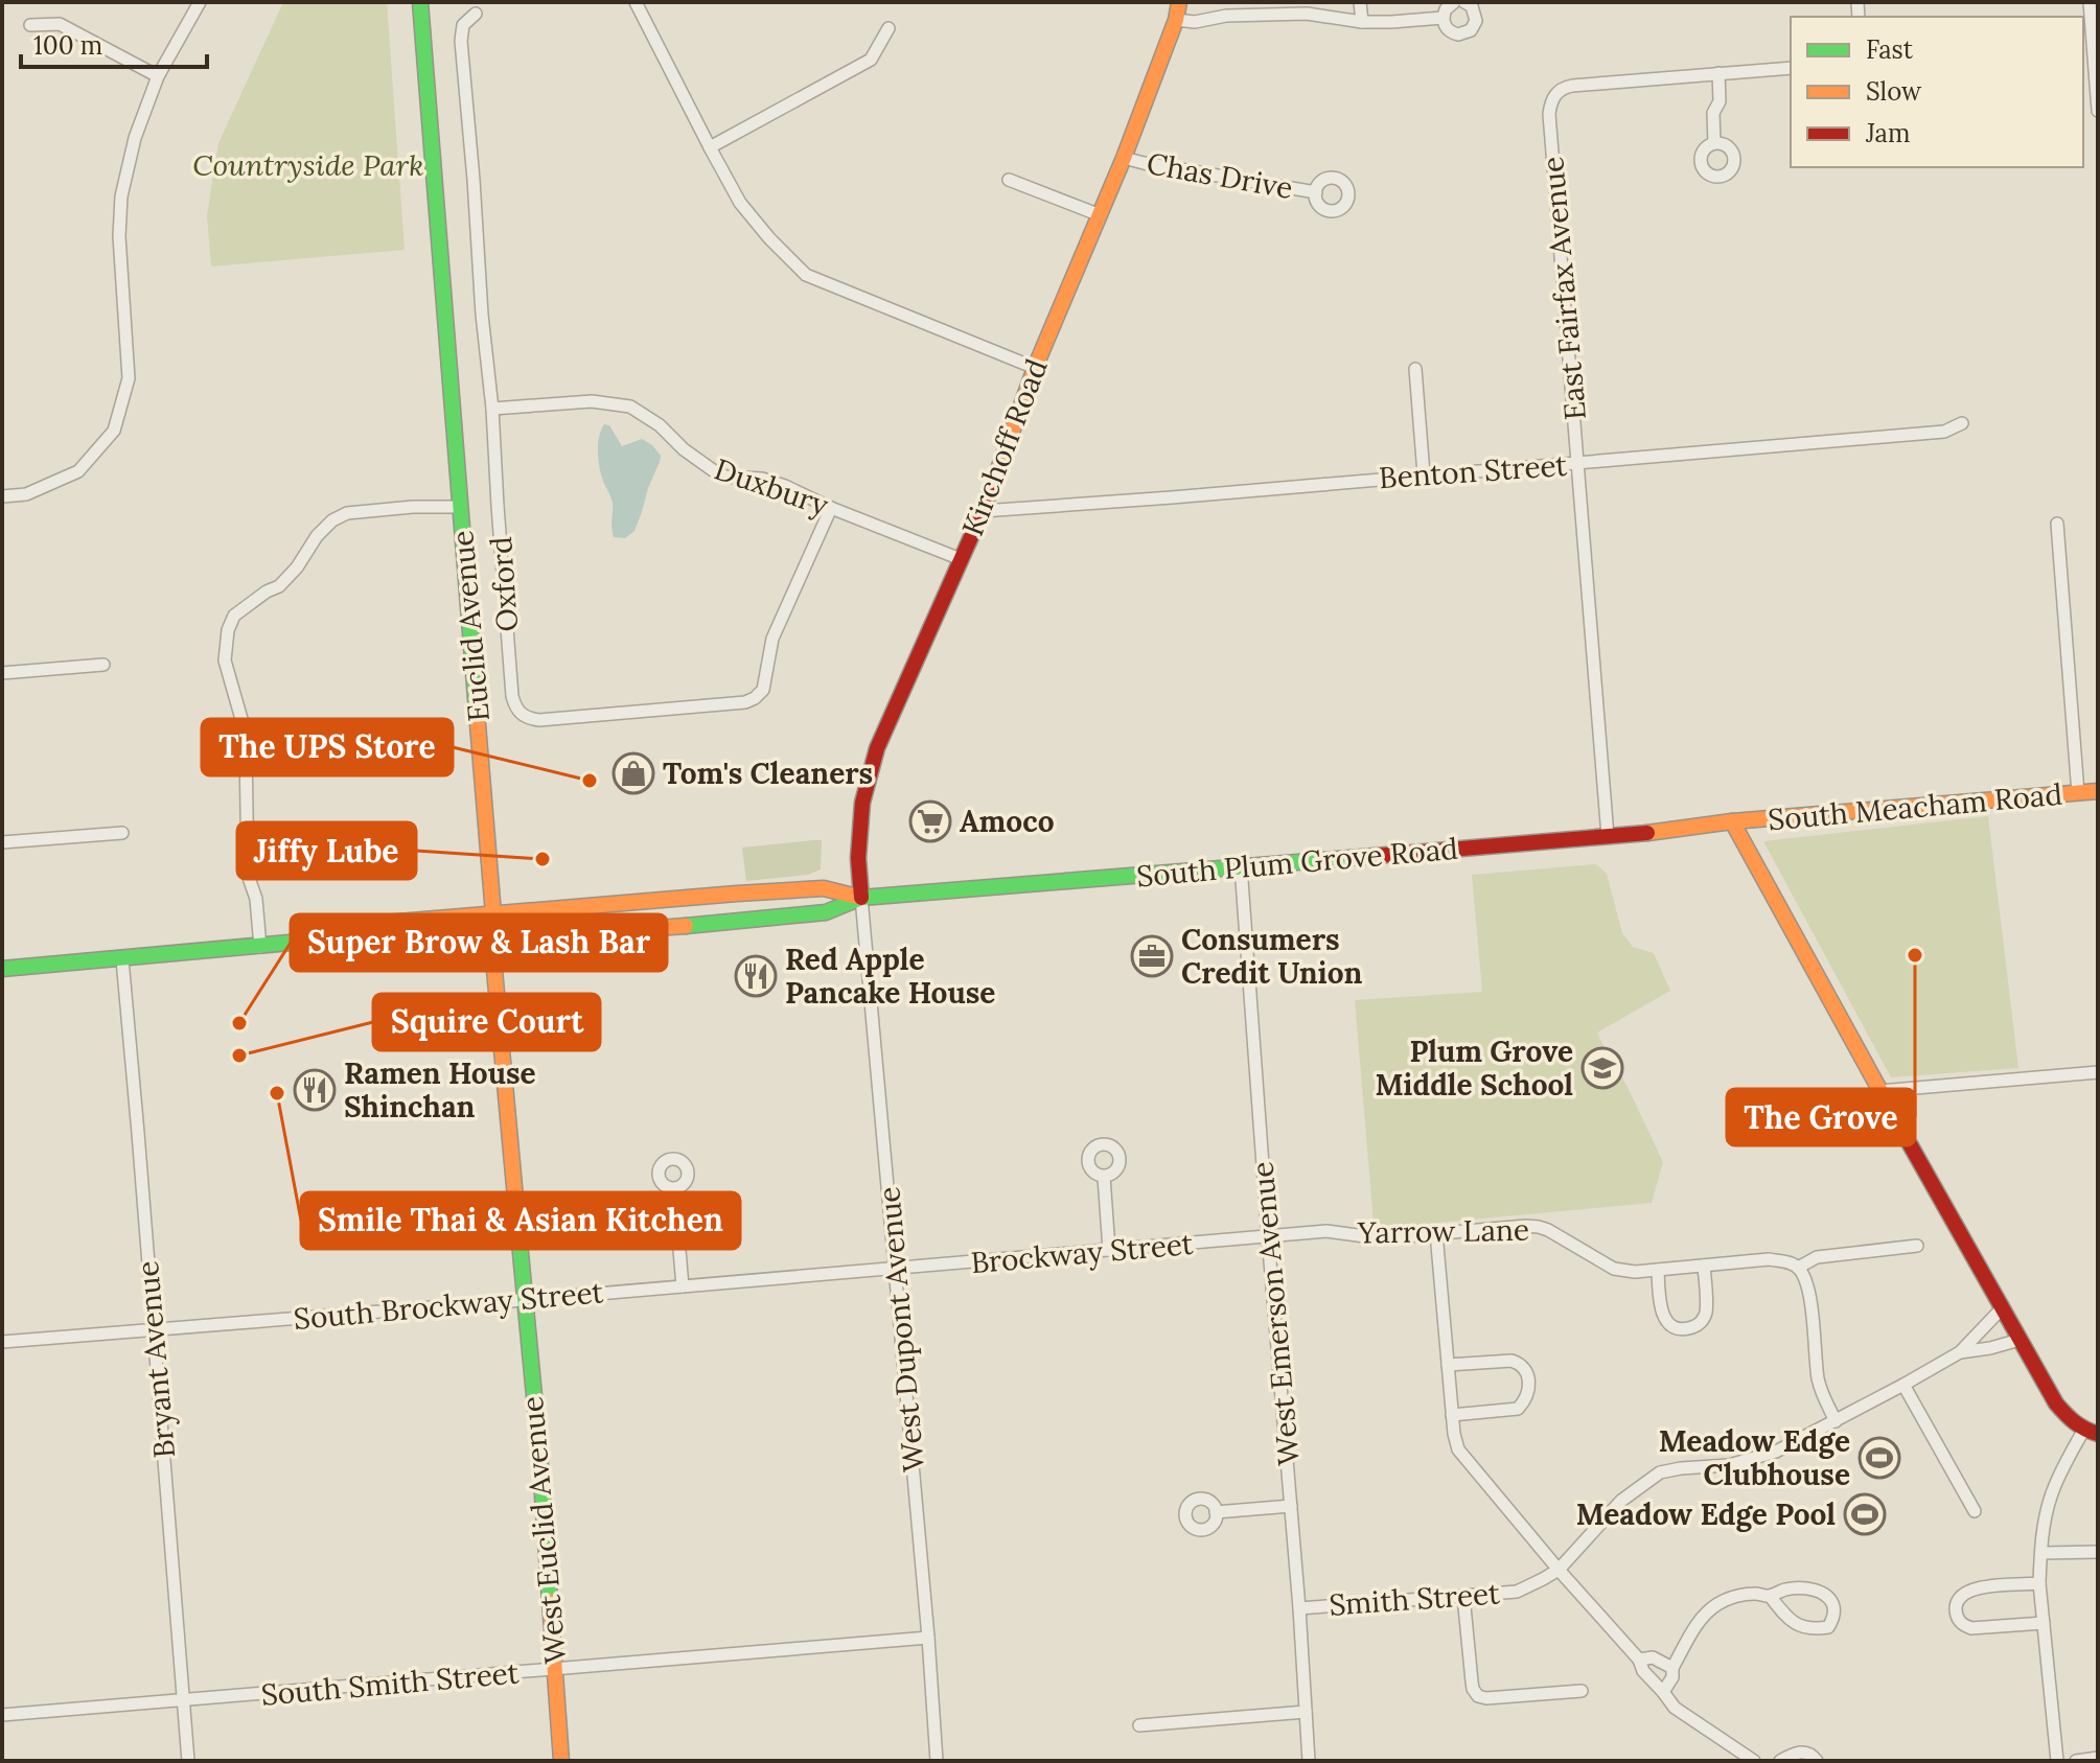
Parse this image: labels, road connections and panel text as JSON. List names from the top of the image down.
{
  "streets": {
    "main road": [
      "Kirchoff Road",
      "Euclid Avenue",
      "South Meacham Road",
      "South Plum Grove Road",
      "West Euclid Avenue"
    ],
    "street": [
      "Chas Drive",
      "East Fairfax Avenue",
      "Benton Street",
      "Duxbury",
      "Oxford",
      "Yarrow Lane",
      "Brockway Street",
      "South Brockway Street",
      "West Emerson Avenue",
      "West Dupont Avenue",
      "Bryant Avenue",
      "Smith Street",
      "South Smith Street"
    ]
  },
  "crossings": [
    ["Chas Drive", "Kirchoff Road"],
    ["East Fairfax Avenue", "Benton Street"],
    ["East Fairfax Avenue", "South Plum Grove Road"],
    ["Kirchoff Road", "Benton Street"],
    ["Kirchoff Road", "Duxbury"],
    ["Kirchoff Road", "South Plum Grove Road"],
    ["Kirchoff Road", "West Dupont Avenue"],
    ["Duxbury", "Oxford"],
    ["Euclid Avenue", "South Plum Grove Road"],
    ["Euclid Avenue", "South Brockway Street"],
    ["Euclid Avenue", "West Euclid Avenue"],
    ["South Meacham Road", "South Plum Grove Road"],
    ["South Plum Grove Road", "West Emerson Avenue"],
    ["South Plum Grove Road", "West Dupont Avenue"],
    ["South Plum Grove Road", "Bryant Avenue"],
    ["Yarrow Lane", "Brockway Street"],
    ["Yarrow Lane", "West Emerson Avenue"],
    ["Brockway Street", "South Brockway Street"],
    ["Brockway Street", "West Emerson Avenue"],
    ["Brockway Street", "West Dupont Avenue"],
    ["South Brockway Street", "West Dupont Avenue"],
    ["South Brockway Street", "Bryant Avenue"],
    ["South Brockway Street", "West Euclid Avenue"],
    ["West Emerson Avenue", "Smith Street"],
    ["West Dupont Avenue", "South Smith Street"],
    ["Bryant Avenue", "South Smith Street"],
    ["West Euclid Avenue", "South Smith Street"]
  ],
  "parks": ["Countryside Park"],
  "places": {
    "shop": ["Tom's Cleaners"],
    "other": [
      "The UPS Store",
      "Jiffy Lube",
      "The Grove",
      "Super Brow & Lash Bar",
      "Squire Court",
      "Smile Thai & Asian Kitchen"
    ],
    "supermarket": ["Amoco"],
    "office": ["Consumers Credit Union"],
    "restaurant": ["Red Apple Pancake House", "Ramen House Shinchan"],
    "school or university": ["Plum Grove Middle School"],
    "sports": ["Meadow Edge Clubhouse", "Meadow Edge Pool"]
  },
  "legend": ["Fast", "Slow", "Jam"],
  "scale_bar": "100 m"
}
